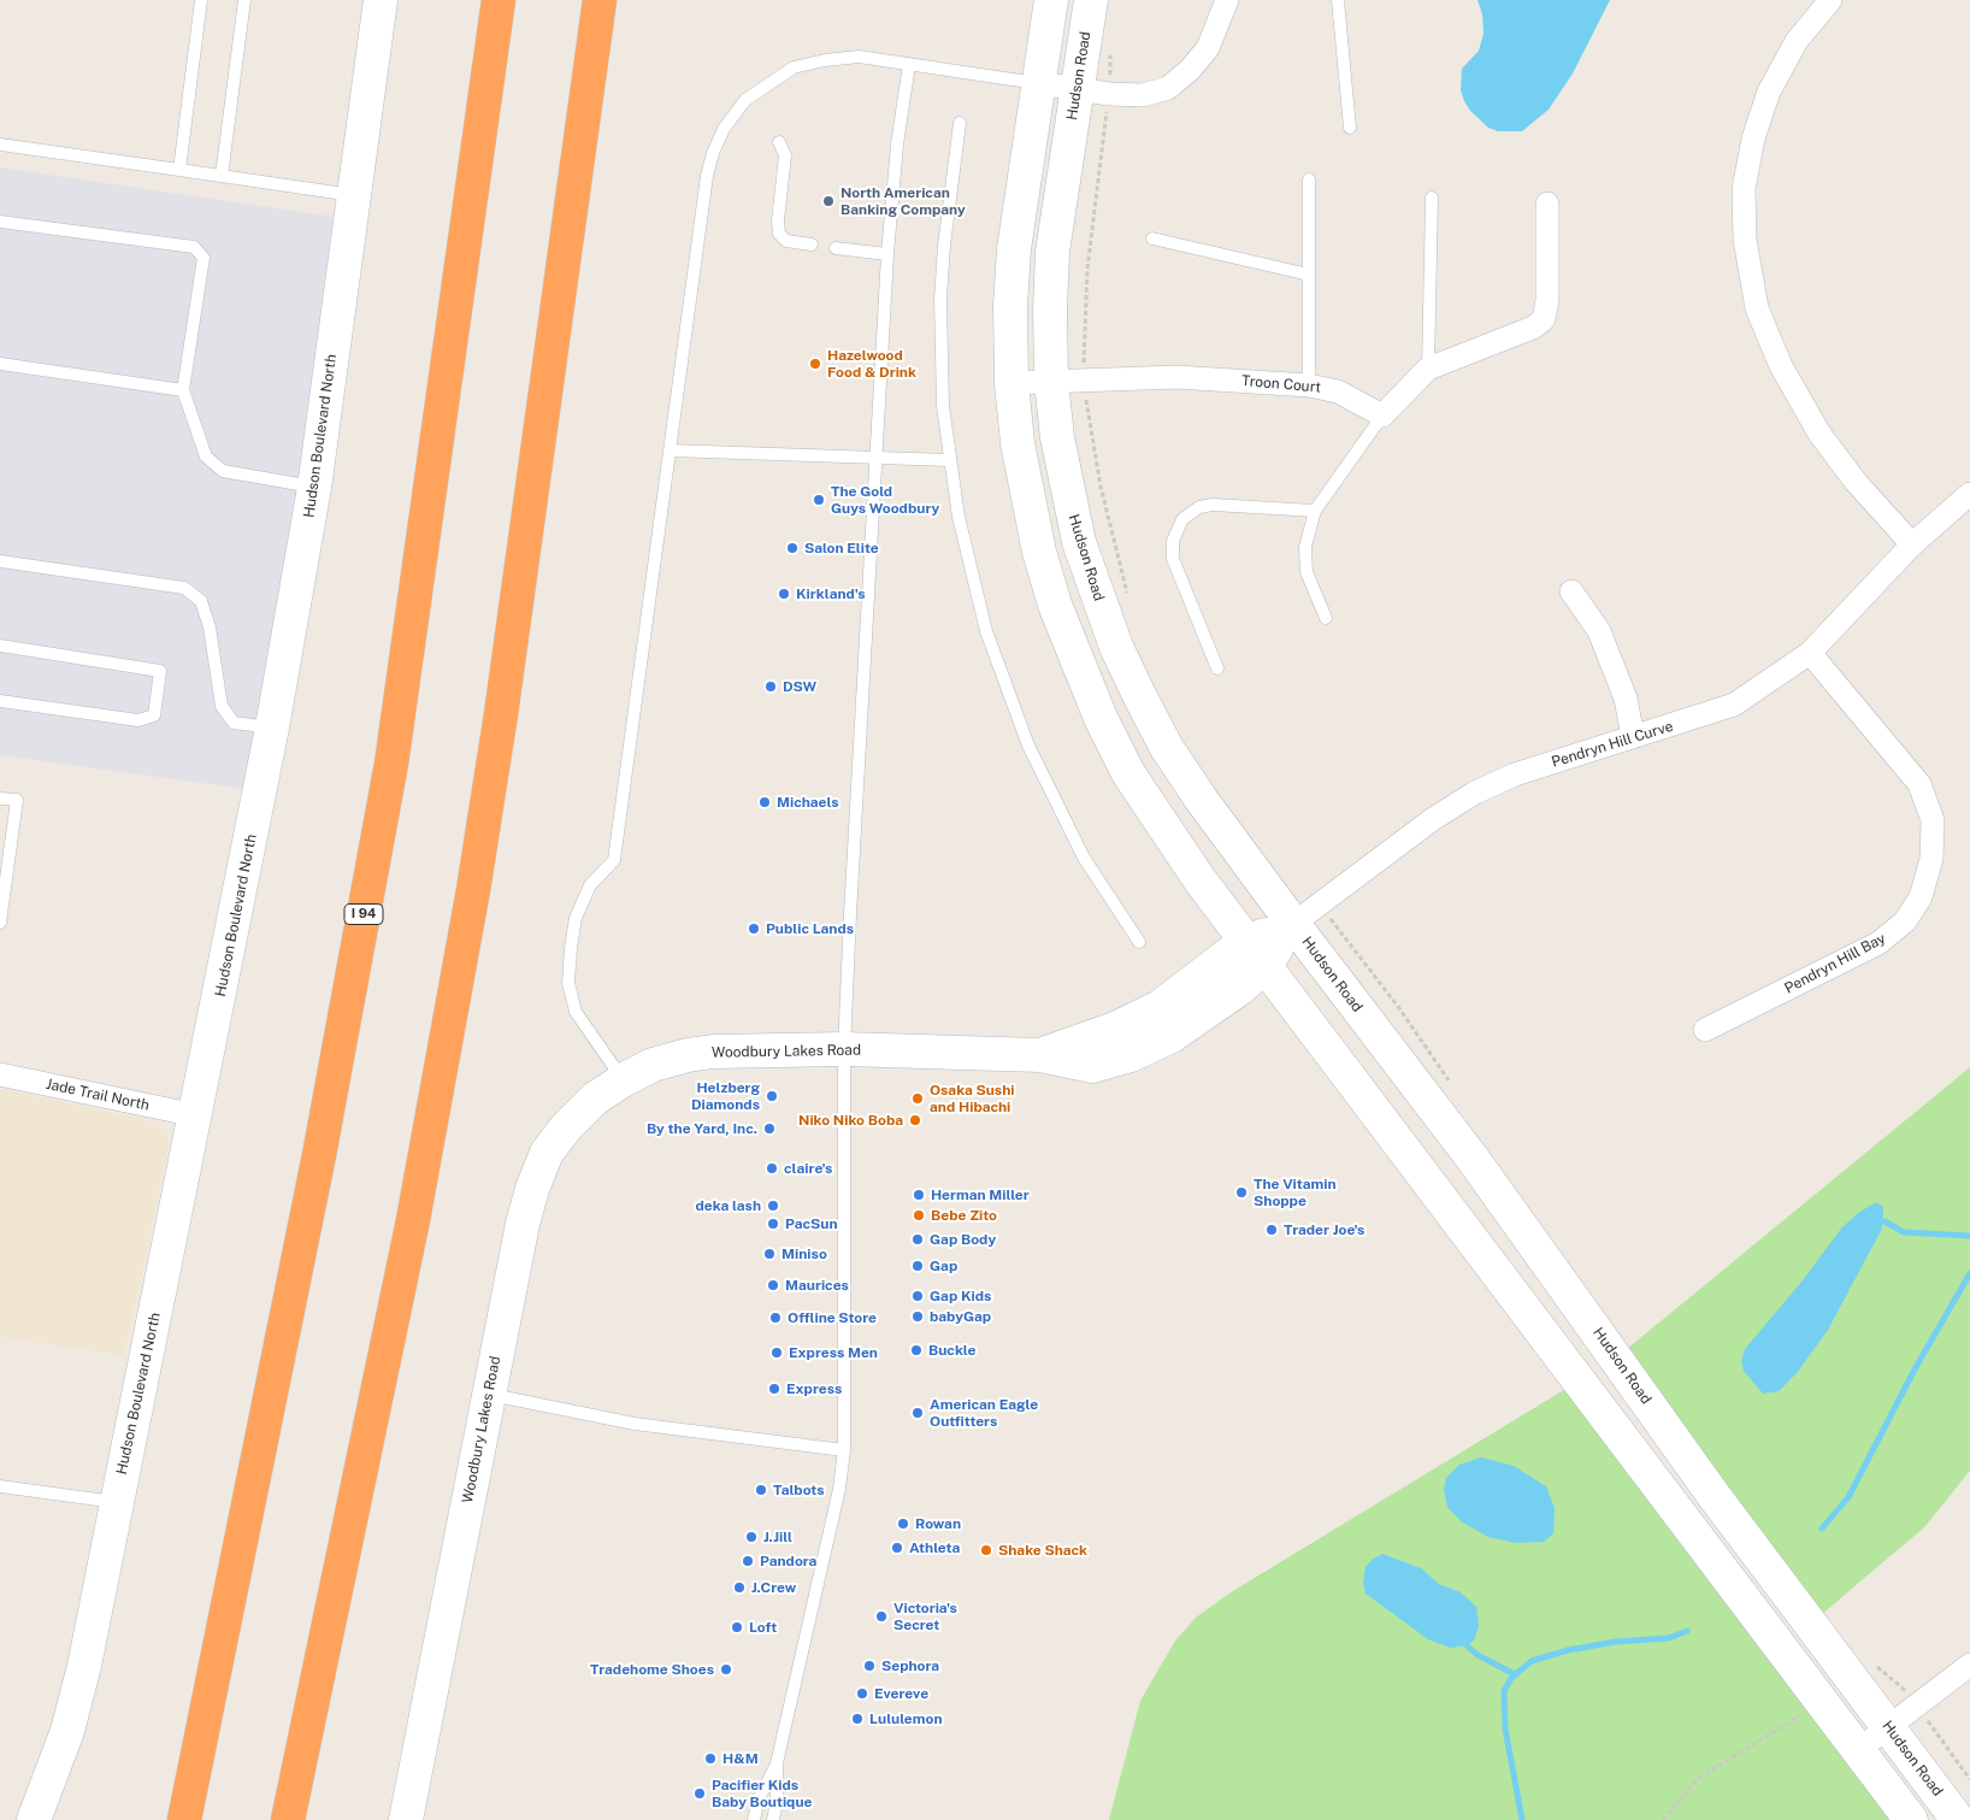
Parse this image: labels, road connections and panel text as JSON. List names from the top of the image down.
{
  "streets": {
    "highway": ["I 94"],
    "street": [
      "Hudson Road",
      "Troon Court",
      "Hudson Boulevard North",
      "Pendryn Hill Curve",
      "Pendryn Hill Bay",
      "Woodbury Lakes Road",
      "Jade Trail North"
    ]
  },
  "crossings": [
    ["Hudson Road", "Troon Court"],
    ["Hudson Road", "Pendryn Hill Curve"],
    ["Hudson Boulevard North", "Jade Trail North"],
    ["Pendryn Hill Curve", "Pendryn Hill Bay"]
  ],
  "places": [
    "North American Banking Company",
    "Hazelwood Food & Drink",
    "The Gold Guys Woodbury",
    "Salon Elite",
    "Kirkland's",
    "DSW",
    "Michaels",
    "Public Lands",
    "Helzberg Diamonds",
    "Osaka Sushi and Hibachi",
    "Niko Niko Boba",
    "By the Yard, Inc.",
    "claire's",
    "The Vitamin Shoppe",
    "Herman Miller",
    "deka lash",
    "Bebe Zito",
    "PacSun",
    "Trader Joe's",
    "Gap Body",
    "Miniso",
    "Gap",
    "Maurices",
    "Gap Kids",
    "babyGap",
    "Offline Store",
    "Buckle",
    "Express Men",
    "Express",
    "American Eagle Outfitters",
    "Talbots",
    "Rowan",
    "J.Jill",
    "Athleta",
    "Shake Shack",
    "Pandora",
    "J.Crew",
    "Victoria's Secret",
    "Loft",
    "Sephora",
    "Tradehome Shoes",
    "Evereve",
    "Lululemon",
    "H&M",
    "Pacifier Kids Baby Boutique"
  ]
}
